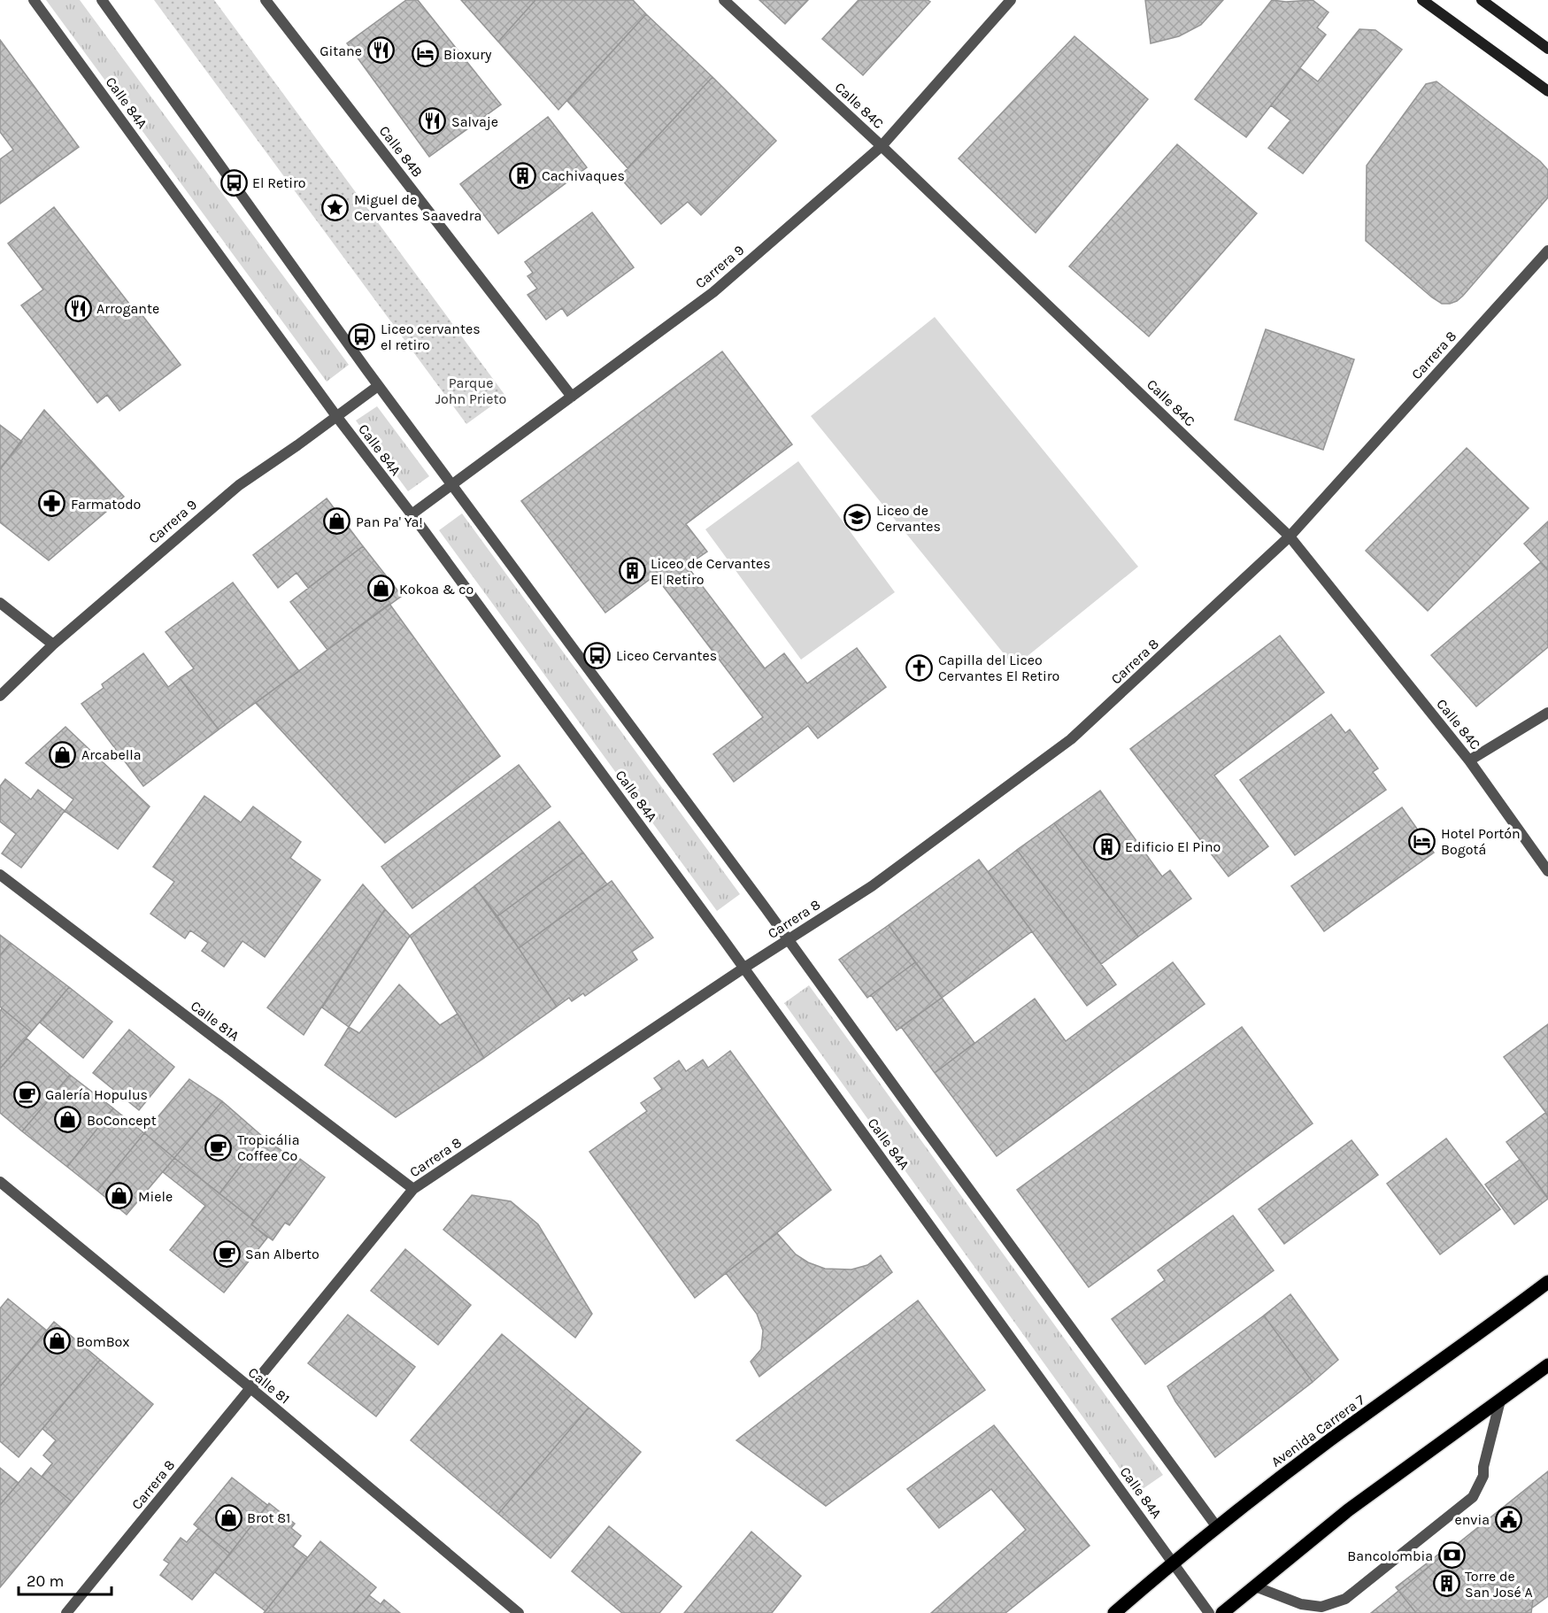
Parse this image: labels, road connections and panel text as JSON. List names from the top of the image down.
{
  "streets": {
    "main road": ["Avenida Carrera 7"],
    "street": [
      "Calle 84A",
      "Calle 84C",
      "Calle 84B",
      "Carrera 9",
      "Carrera 8",
      "Calle 81A",
      "Calle 81"
    ]
  },
  "crossings": [
    ["Calle 84A", "Carrera 9"],
    ["Calle 84A", "Carrera 8"],
    ["Calle 84A", "Avenida Carrera 7"],
    ["Calle 84C", "Carrera 9"],
    ["Calle 84C", "Carrera 8"],
    ["Calle 84B", "Carrera 9"],
    ["Carrera 8", "Calle 81A"],
    ["Carrera 8", "Calle 81"]
  ],
  "parks": ["Parque John Prieto"],
  "places": {
    "restaurant": ["Gitane", "Salvaje", "Arrogante"],
    "hotel": ["Bioxury", "Hotel Portón Bogotá"],
    "building": [
      "Cachivaques",
      "Liceo de Cervantes El Retiro",
      "Edificio El Pino",
      "Torre de San José A"
    ],
    "bus stop": ["El Retiro", "Liceo cervantes el retiro", "Liceo Cervantes"],
    "place": ["Miguel de Cervantes Saavedra"],
    "pharmacy": ["Farmatodo"],
    "school or university": ["Liceo de Cervantes"],
    "shop": [
      "Pan Pa' Ya!",
      "Kokoa & co",
      "Arcabella",
      "BoConcept",
      "Miele",
      "BomBox",
      "Brot 81"
    ],
    "church": ["Capilla del Liceo Cervantes El Retiro"],
    "cafe": ["Galería Hopulus", "Tropicália Coffee Co", "San Alberto"],
    "public building": ["envia"],
    "bank": ["Bancolombia"]
  },
  "scale_bar": "20 m"
}
